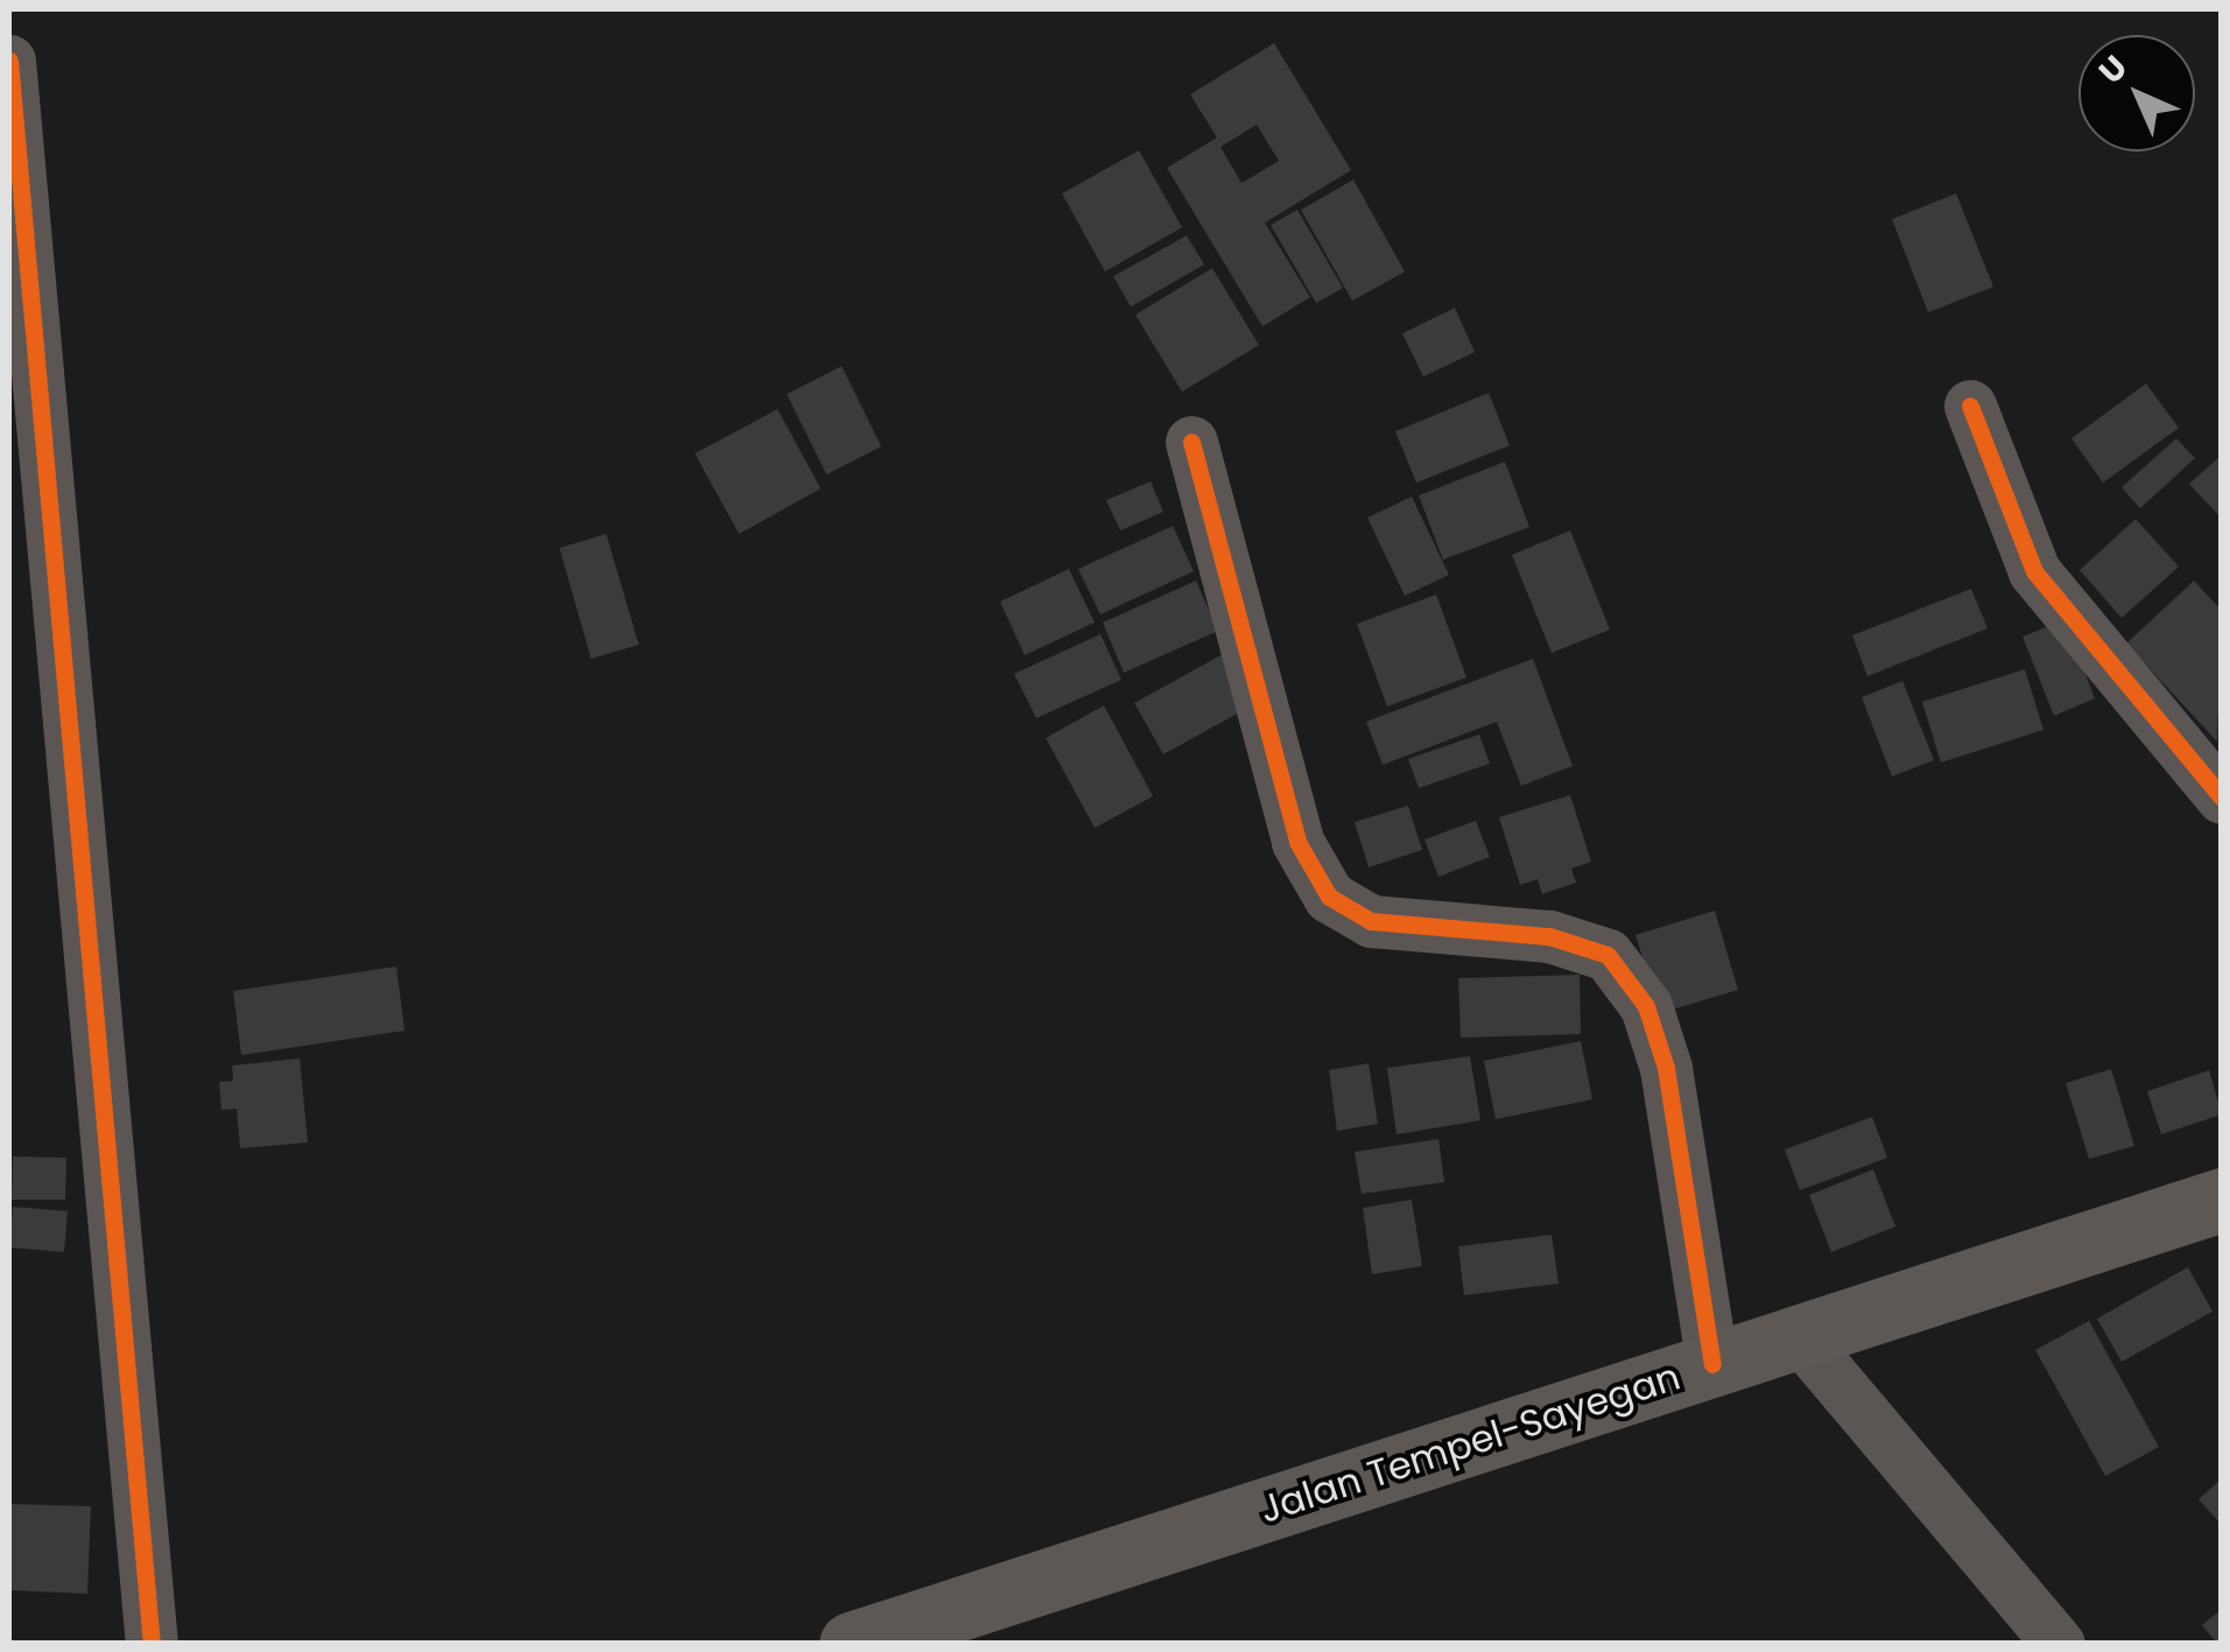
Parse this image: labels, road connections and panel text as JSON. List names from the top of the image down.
{
  "streets": {
    "main road": ["Jalan Tempel-Sayegan"]
  },
  "north": "top left"
}
